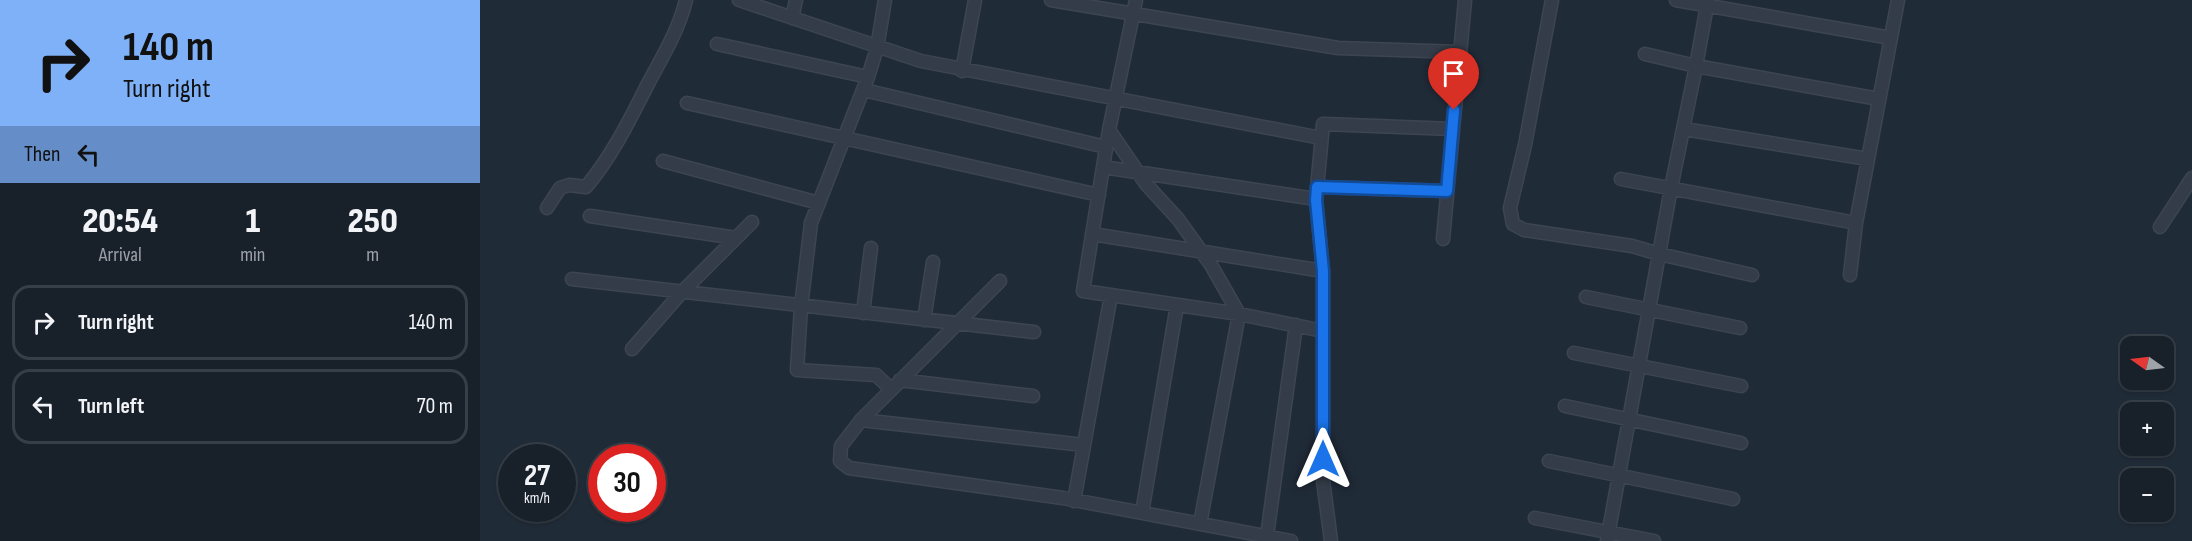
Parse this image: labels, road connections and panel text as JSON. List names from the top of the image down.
{
  "north": "left",
  "page": {
    "turn": ["140 m", "Turn right"],
    "then": "Then",
    "eta": [
      "20:54",
      "Arrival",
      "1",
      "min",
      "250",
      "m"
    ],
    "list": [
      {
        "name": "Turn right",
        "value": "140 m"
      },
      {
        "name": "Turn left",
        "value": "70 m"
      }
    ],
    "map_buttons": ["+", "−"],
    "speed": "27 km/h",
    "limit": "30"
  }
}
